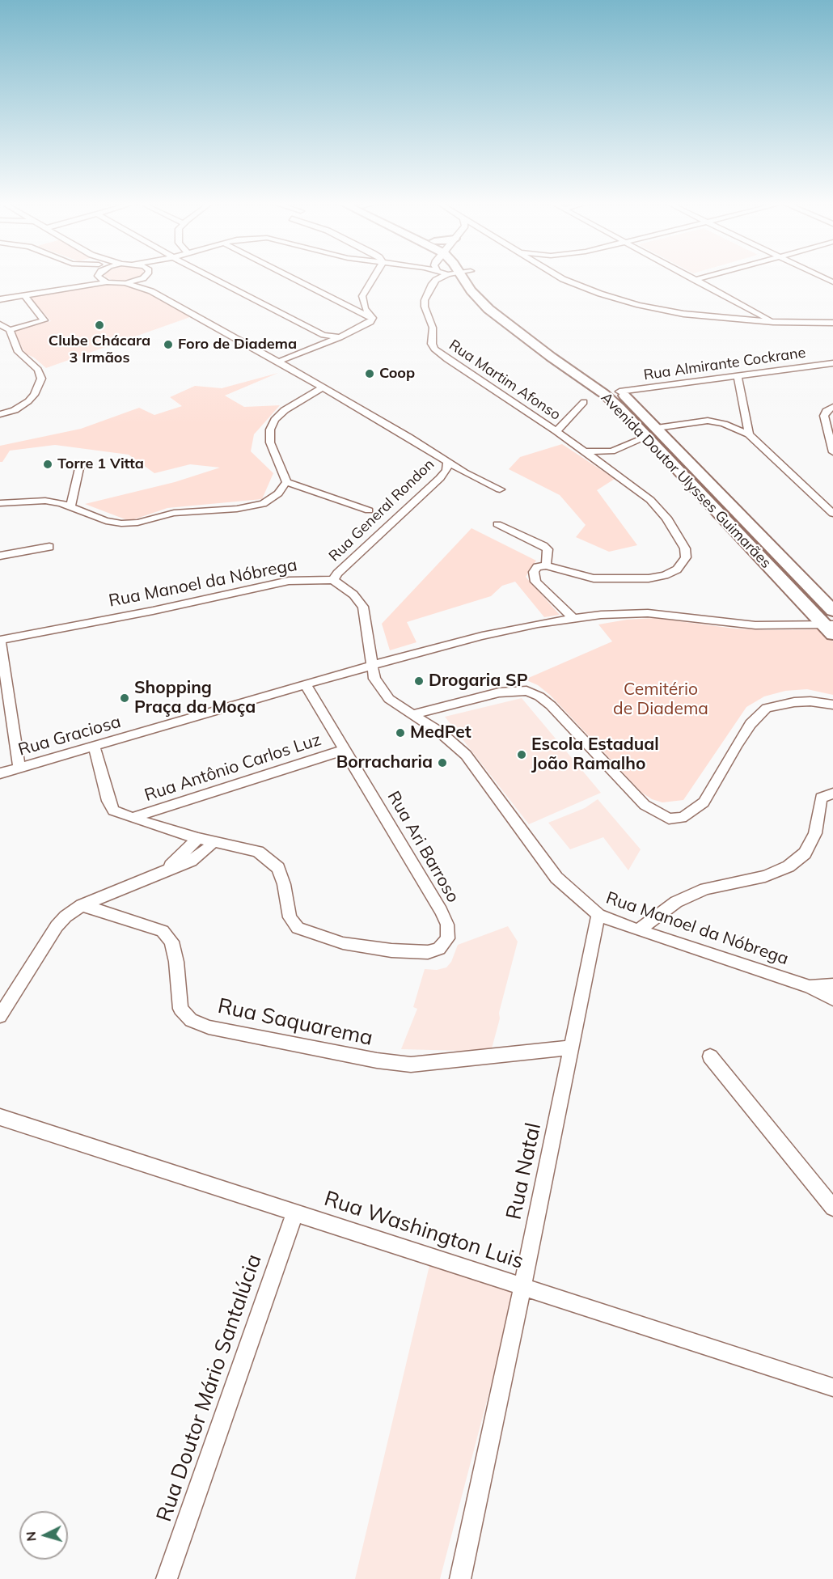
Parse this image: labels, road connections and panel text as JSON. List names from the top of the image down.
{
  "streets": {
    "main road": ["Avenida Doutor Ulysses Guimarães"],
    "street": [
      "Rua Almirante Cockrane",
      "Rua Martim Afonso",
      "Rua General Rondon",
      "Rua Manoel da Nóbrega",
      "Rua Graciosa",
      "Rua Antônio Carlos Luz",
      "Rua Ari Barroso",
      "Rua Saquarema",
      "Rua Natal",
      "Rua Washington Luis",
      "Rua Doutor Mário Santalúcia"
    ]
  },
  "crossings": [
    ["Rua Almirante Cockrane", "Avenida Doutor Ulysses Guimarães"],
    ["Avenida Doutor Ulysses Guimarães", "Rua Graciosa"],
    ["Rua General Rondon", "Rua Manoel da Nóbrega"],
    ["Rua Manoel da Nóbrega", "Rua Graciosa"],
    ["Rua Manoel da Nóbrega", "Rua Natal"],
    ["Rua Graciosa", "Rua Ari Barroso"],
    ["Rua Antônio Carlos Luz", "Rua Ari Barroso"],
    ["Rua Saquarema", "Rua Natal"],
    ["Rua Natal", "Rua Washington Luis"],
    ["Rua Washington Luis", "Rua Doutor Mário Santalúcia"]
  ],
  "parks": ["Cemitério de Diadema"],
  "places": [
    "Clube Chácara 3 Irmãos",
    "Foro de Diadema",
    "Coop",
    "Torre 1 Vitta",
    "Drogaria SP",
    "Shopping Praça da Moça",
    "MedPet",
    "Escola Estadual João Ramalho",
    "Borracharia"
  ],
  "north": "left"
}
